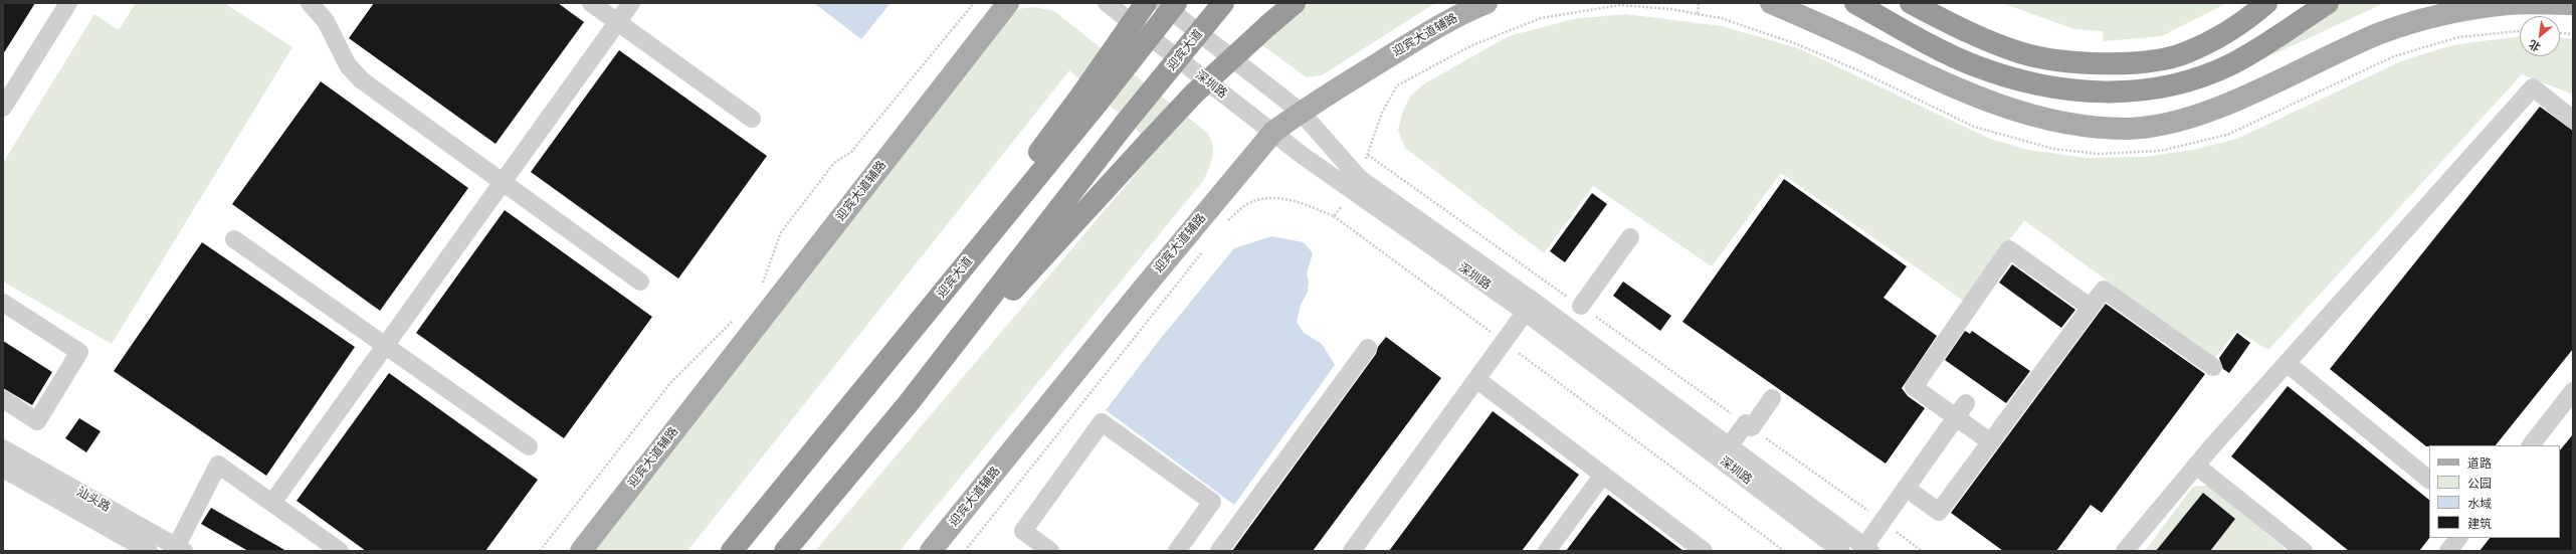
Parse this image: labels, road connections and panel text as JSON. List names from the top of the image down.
{
  "streets": {
    "highway": ["迎宾大道"],
    "main road": ["迎宾大道辅路"],
    "street": ["深圳路", "汕头路"]
  },
  "crossings": [
    ["迎宾大道辅路", "深圳路"]
  ],
  "legend": [
    "道路",
    "公园",
    "水域",
    "建筑"
  ],
  "north": "bottom left"
}
